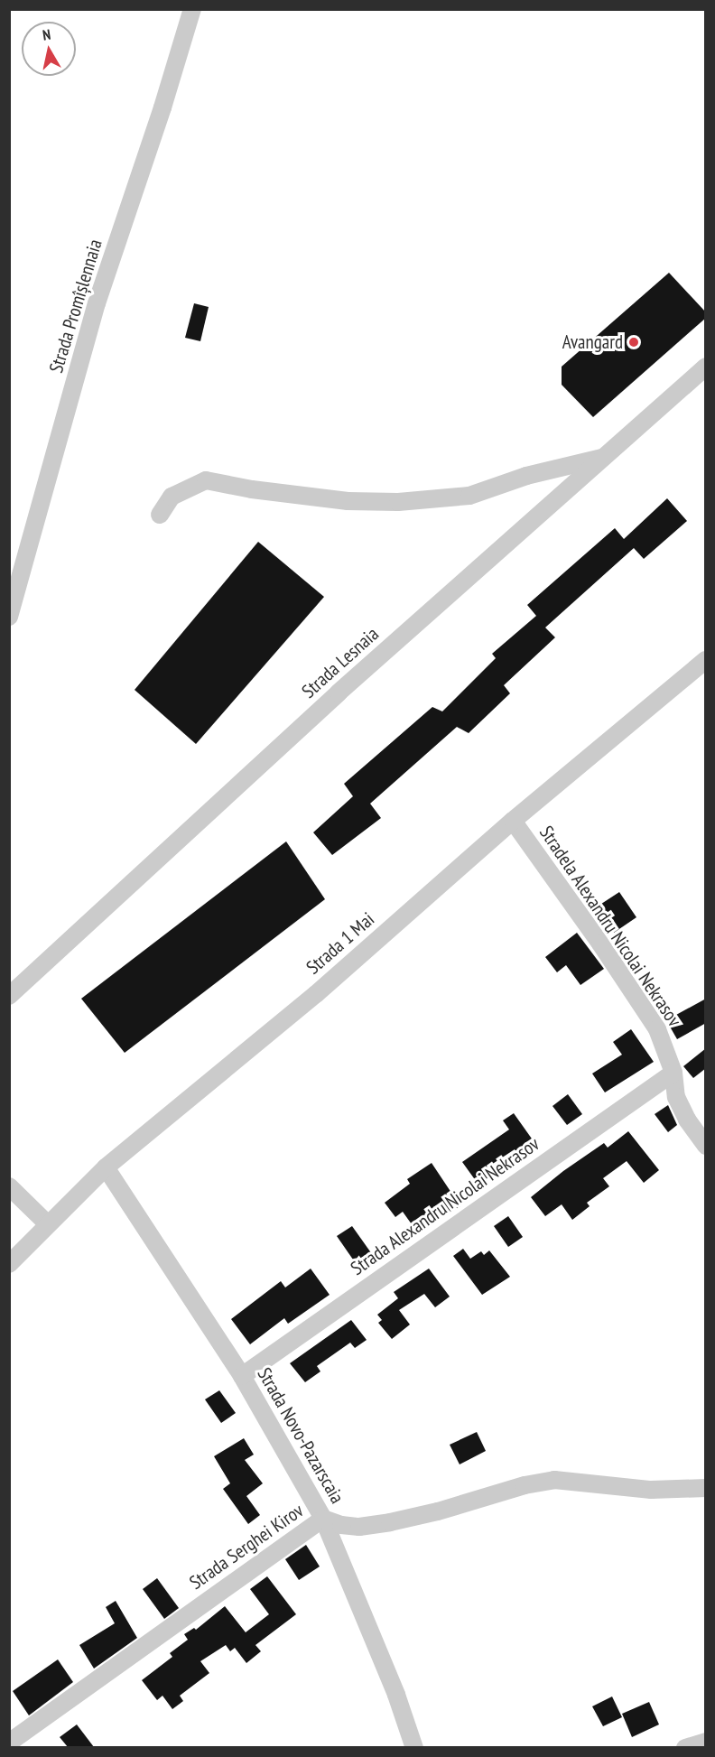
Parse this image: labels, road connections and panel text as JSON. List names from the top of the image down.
{
  "streets": {
    "street": [
      "Strada Promîșlennaia",
      "Strada Lesnaia",
      "Stradela Alexandru Nicolai Nekrasov",
      "Strada 1 Mai",
      "Strada Alexandru Nicolai Nekrasov",
      "Strada Novo-Pazarscaia",
      "Strada Serghei Kirov"
    ]
  },
  "crossings": [
    ["Stradela Alexandru Nicolai Nekrasov", "Strada 1 Mai"],
    ["Stradela Alexandru Nicolai Nekrasov", "Strada Alexandru Nicolai Nekrasov"],
    ["Strada 1 Mai", "Strada Novo-Pazarscaia"],
    ["Strada Alexandru Nicolai Nekrasov", "Strada Novo-Pazarscaia"],
    ["Strada Novo-Pazarscaia", "Strada Serghei Kirov"]
  ],
  "places": ["Avangard"],
  "north": "top"
}
